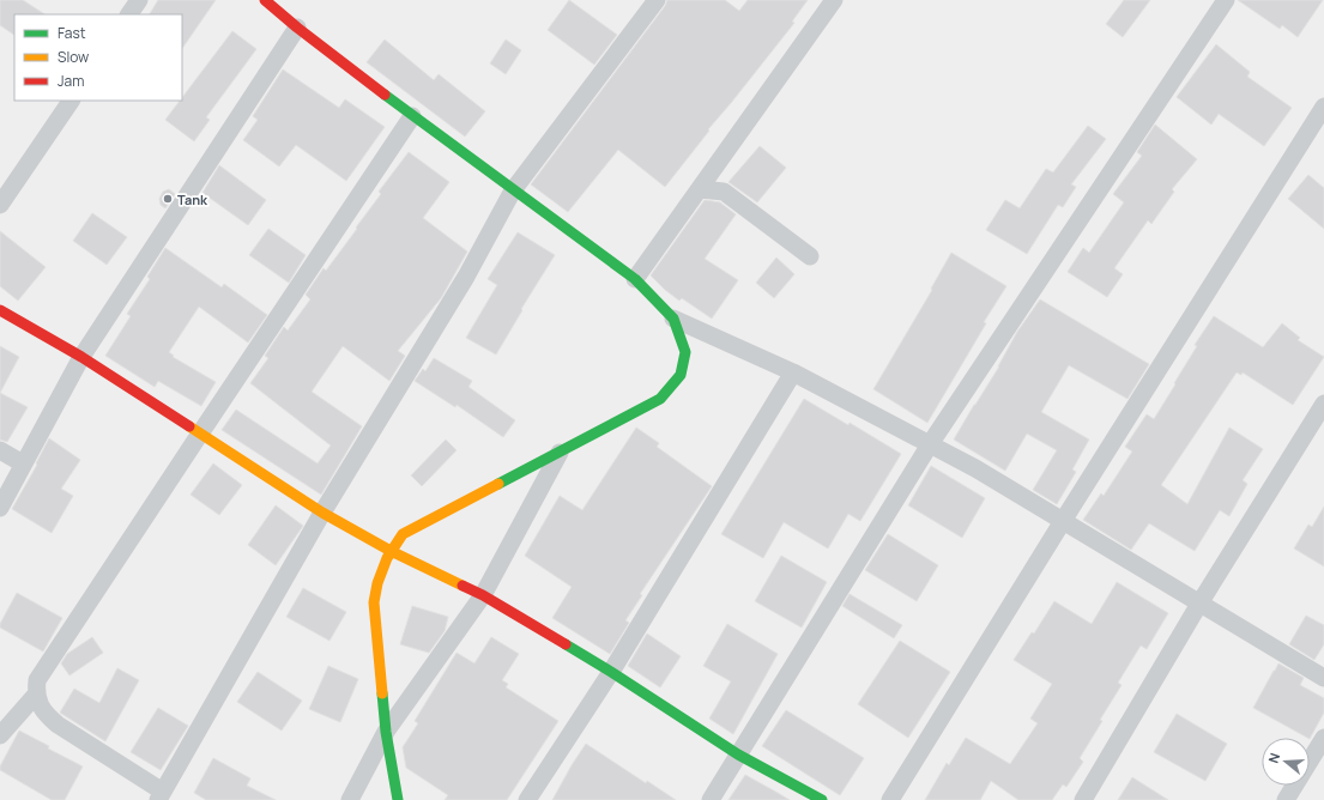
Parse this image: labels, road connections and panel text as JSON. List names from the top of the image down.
{
  "places": ["Tank"],
  "legend": ["Fast", "Slow", "Jam"],
  "north": "left"
}
